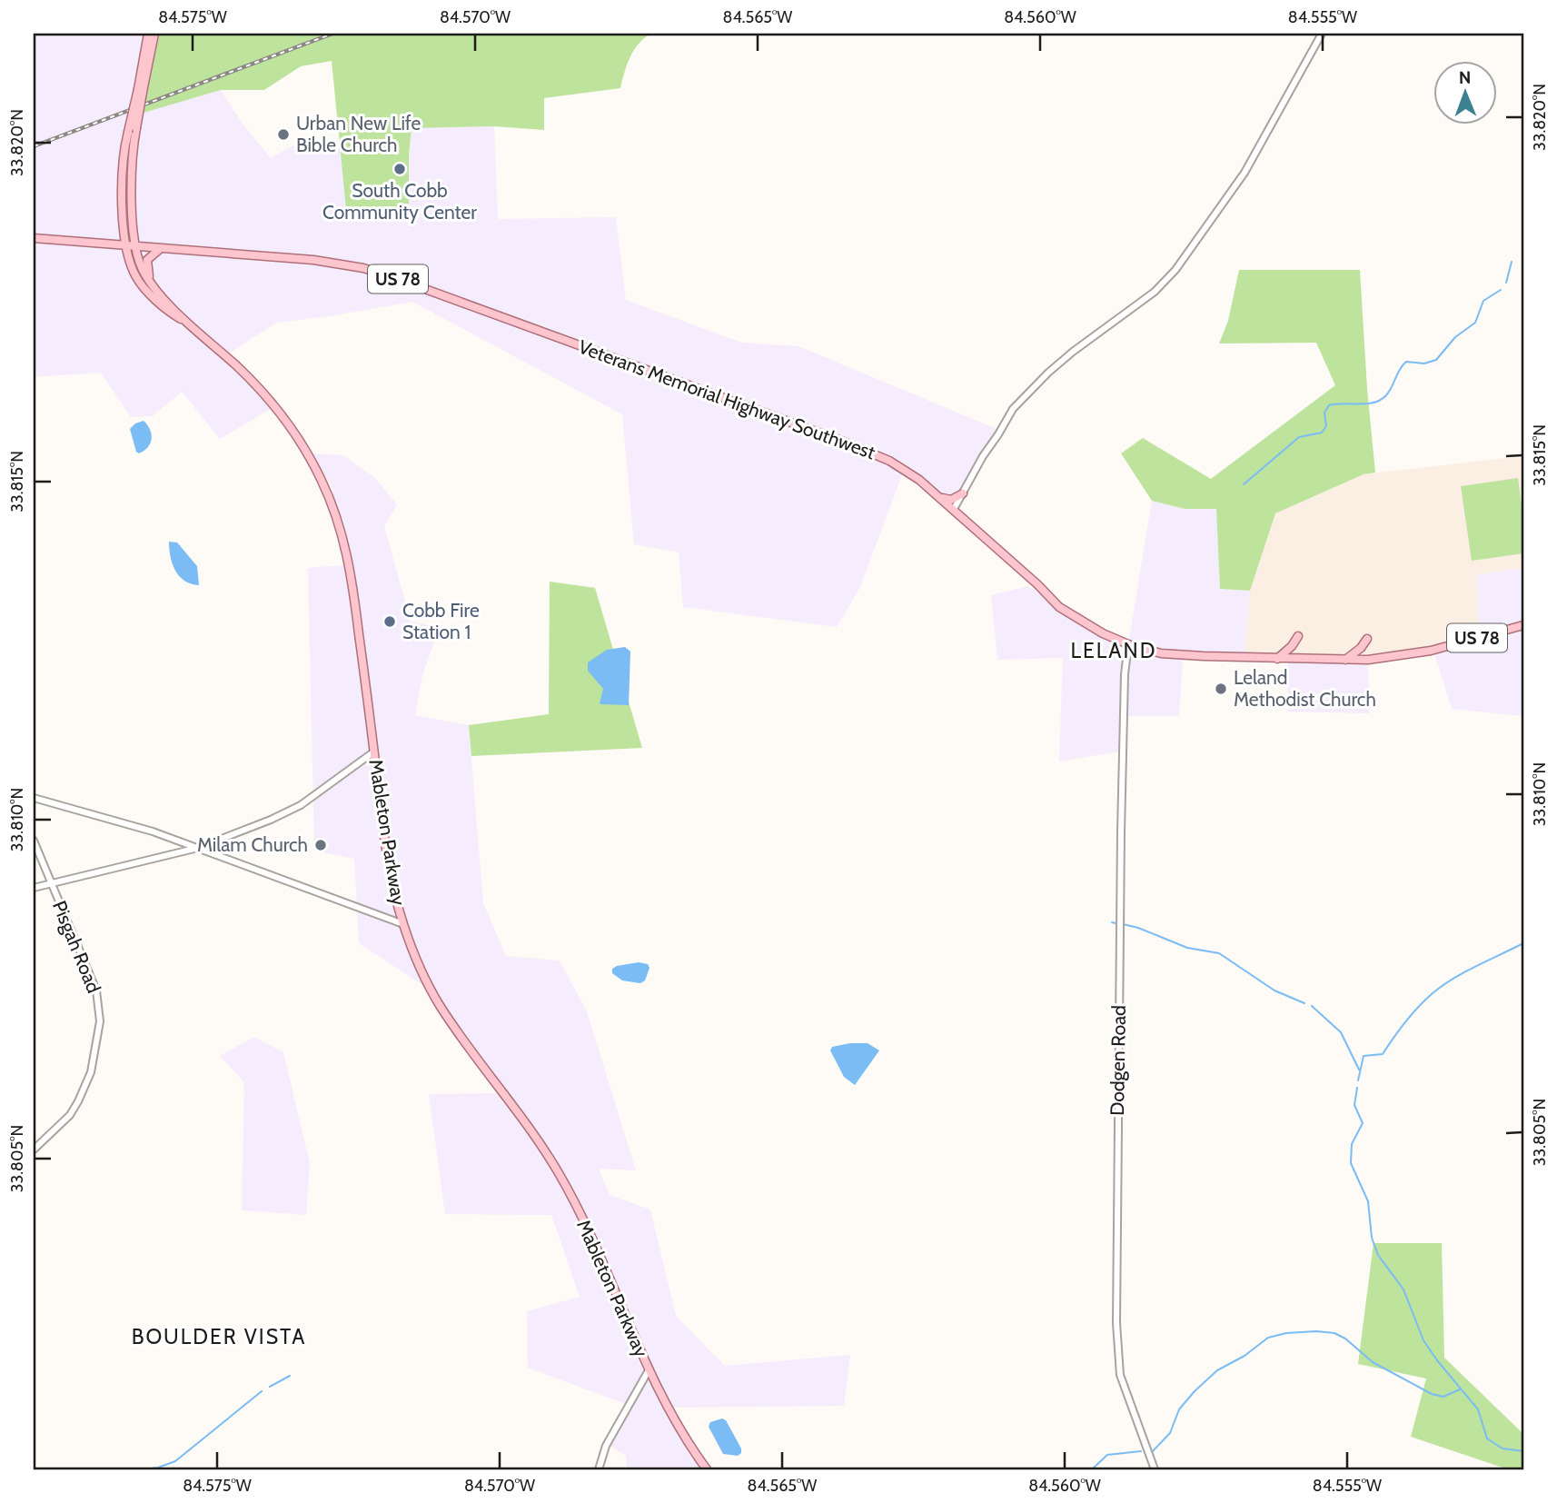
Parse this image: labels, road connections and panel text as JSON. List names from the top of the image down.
{
  "streets": {
    "main road": ["US 78", "Veterans Memorial Highway Southwest", "Mableton Parkway"],
    "street": ["Pisgah Road", "Dodgen Road"]
  },
  "crossings": [
    ["Veterans Memorial Highway Southwest", "Mableton Parkway"],
    ["Veterans Memorial Highway Southwest", "Dodgen Road"]
  ],
  "districts": ["LELAND", "BOULDER VISTA"],
  "places": [
    "Urban New Life Bible Church",
    "South Cobb Community Center",
    "Cobb Fire Station 1",
    "Leland Methodist Church",
    "Milam Church"
  ],
  "north": "top",
  "coordinates": [
    "84.575°W",
    "84.570°W",
    "84.565°W",
    "84.560°W",
    "84.555°W",
    "33.820°N",
    "33.815°N",
    "33.810°N",
    "33.805°N"
  ]
}
